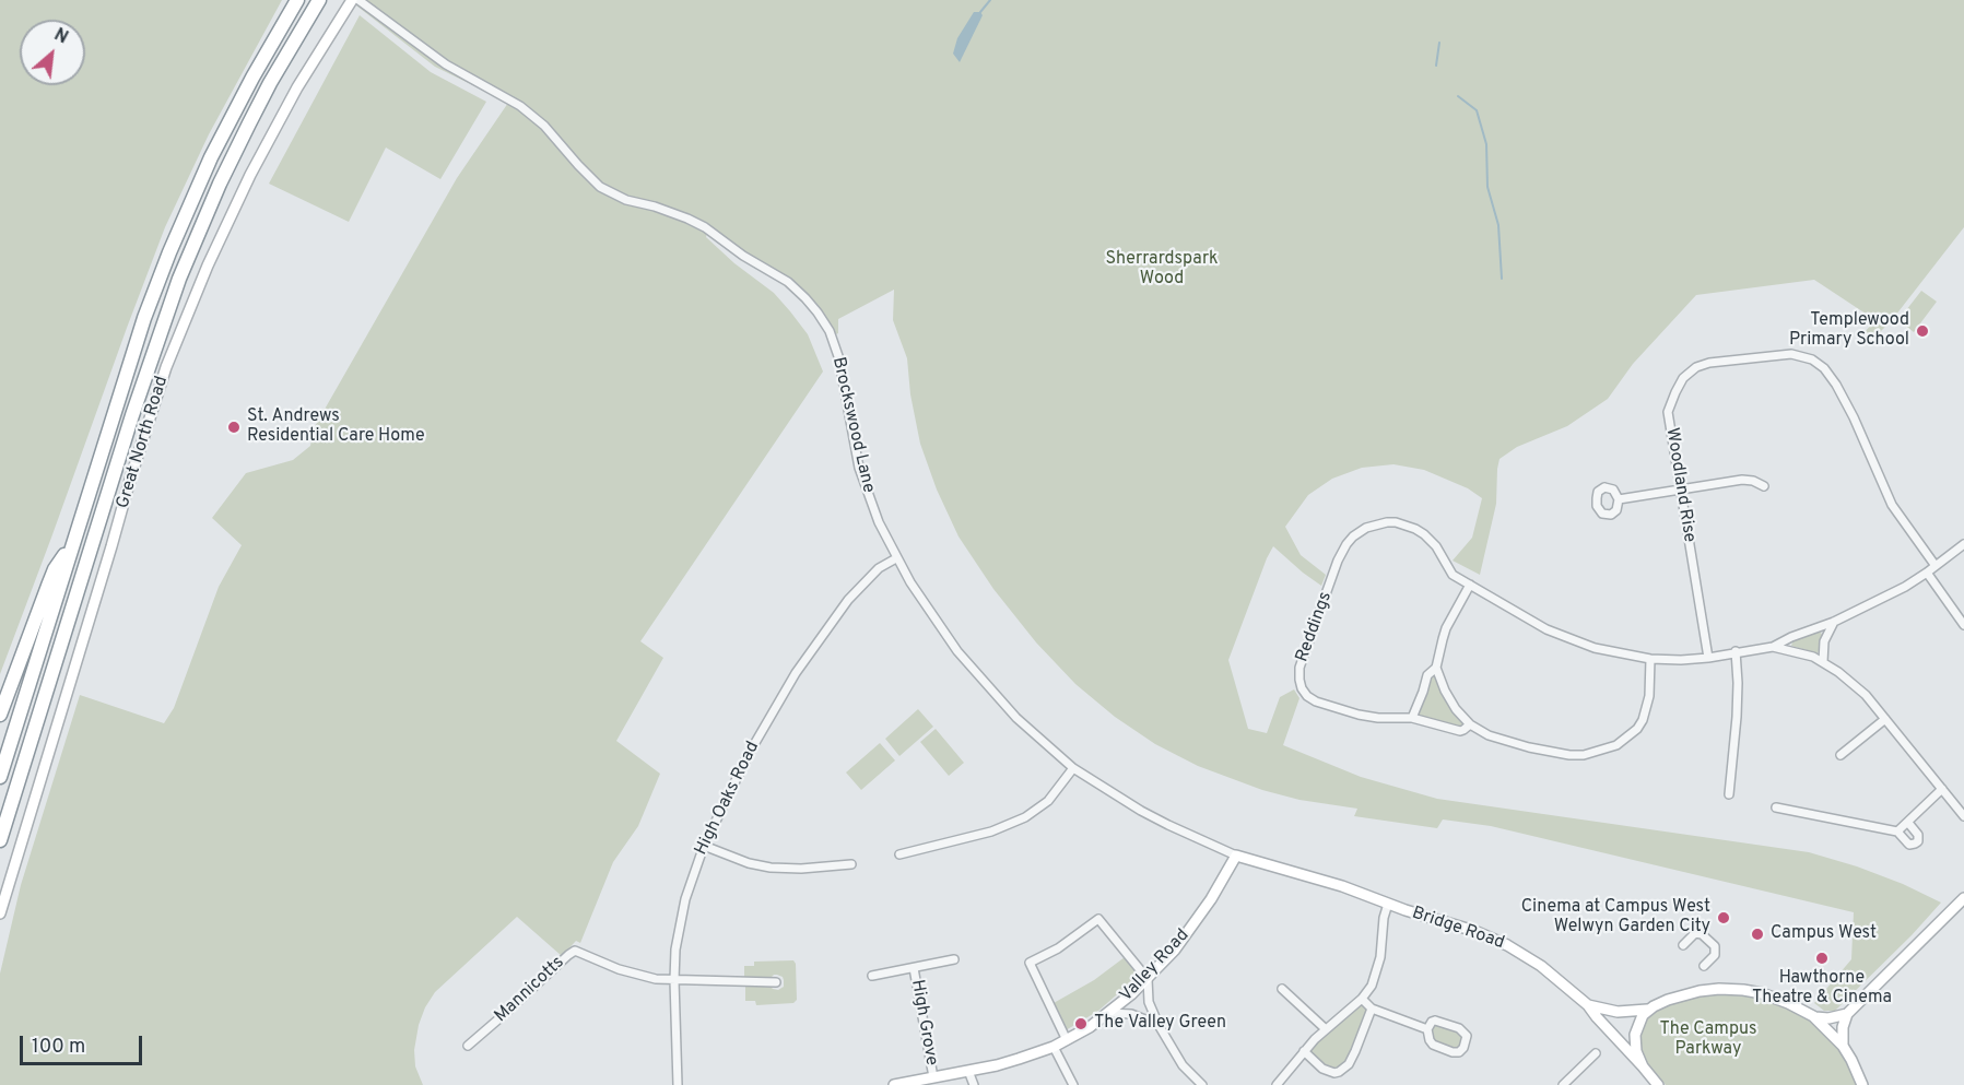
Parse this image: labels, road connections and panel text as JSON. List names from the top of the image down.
{
  "streets": {
    "main road": ["Great North Road", "Bridge Road", "Valley Road"],
    "street": [
      "Brockswood Lane",
      "Woodland Rise",
      "Reddings",
      "High Oaks Road",
      "Mannicotts",
      "High Grove"
    ]
  },
  "crossings": [
    ["Brockswood Lane", "High Oaks Road"],
    ["Brockswood Lane", "Bridge Road"],
    ["Brockswood Lane", "Valley Road"],
    ["Woodland Rise", "Reddings"],
    ["High Oaks Road", "Mannicotts"],
    ["Bridge Road", "Valley Road"],
    ["Valley Road", "High Grove"]
  ],
  "parks": ["Sherrardspark Wood", "The Campus Parkway"],
  "places": [
    "Templewood Primary School",
    "St. Andrews Residential Care Home",
    "Cinema at Campus West Welwyn Garden City",
    "Campus West",
    "Hawthorne Theatre & Cinema",
    "The Valley Green"
  ],
  "scale_bar": "100 m",
  "north": "top right"
}
